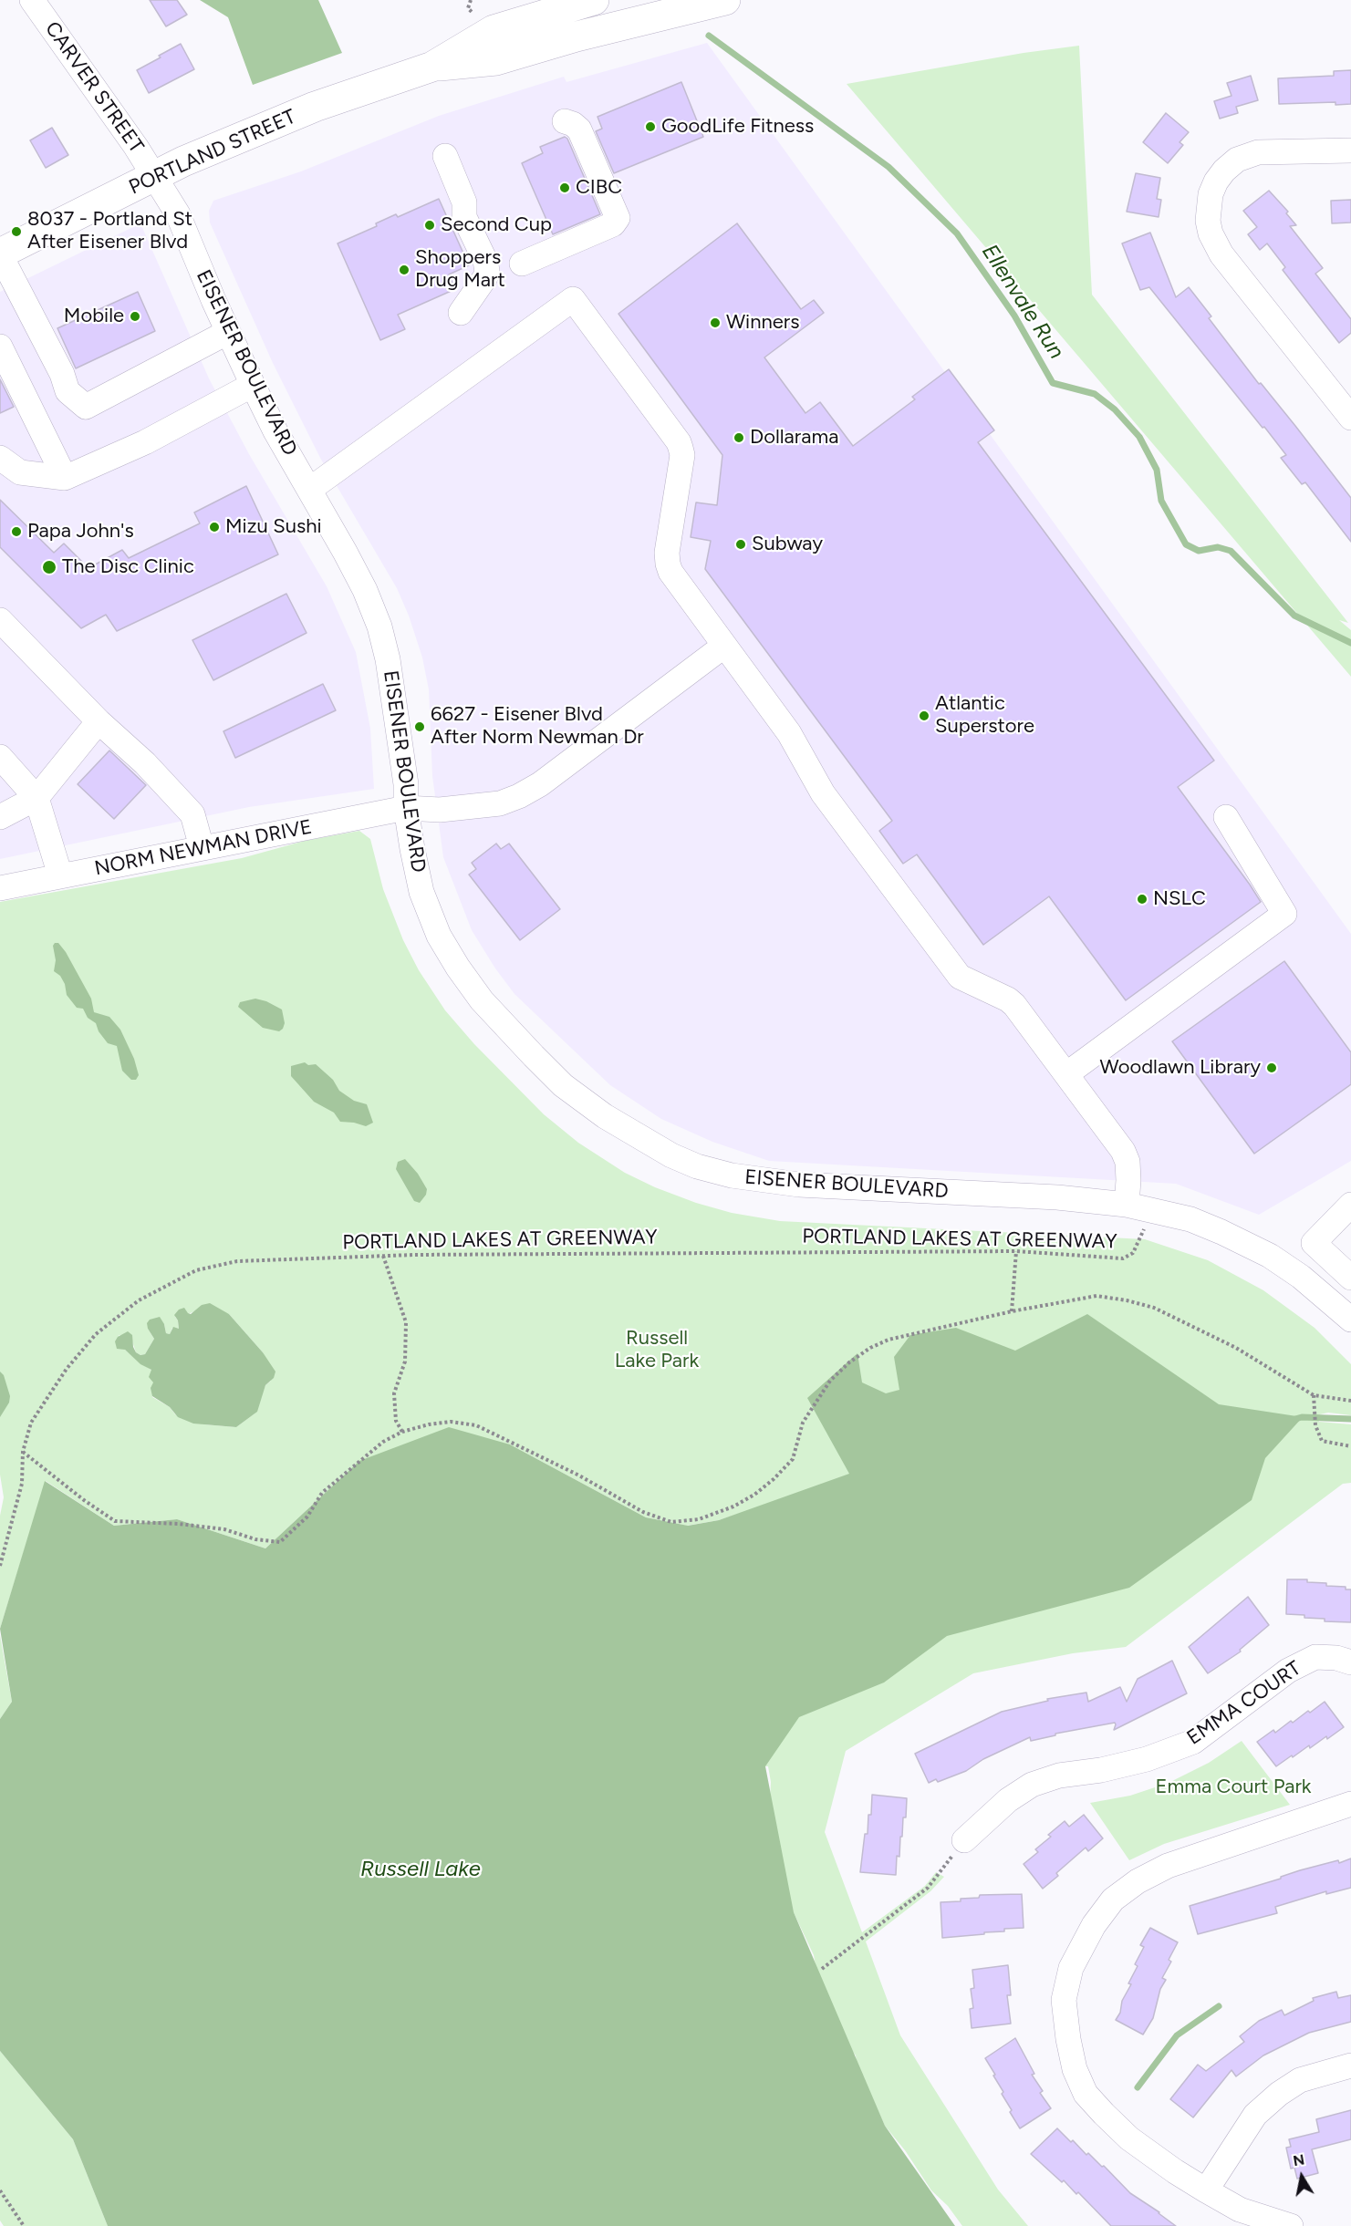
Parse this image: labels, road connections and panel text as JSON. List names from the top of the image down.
{
  "streets": {
    "main road": ["PORTLAND STREET"],
    "street": [
      "CARVER STREET",
      "EISENER BOULEVARD",
      "NORM NEWMAN DRIVE",
      "EMMA COURT"
    ],
    "path": ["PORTLAND LAKES AT GREENWAY"]
  },
  "crossings": [
    ["CARVER STREET", "PORTLAND STREET"],
    ["CARVER STREET", "EISENER BOULEVARD"],
    ["PORTLAND STREET", "EISENER BOULEVARD"],
    ["EISENER BOULEVARD", "NORM NEWMAN DRIVE"],
    ["EISENER BOULEVARD", "PORTLAND LAKES AT GREENWAY"]
  ],
  "water": ["Ellenvale Run", "Russell Lake"],
  "parks": ["Russell Lake Park", "Emma Court Park"],
  "places": [
    "GoodLife Fitness",
    "CIBC",
    "Second Cup",
    "8037 - Portland St After Eisener Blvd",
    "Shoppers Drug Mart",
    "Mobile",
    "Winners",
    "Dollarama",
    "Mizu Sushi",
    "Papa John's",
    "Subway",
    "The Disc Clinic",
    "Atlantic Superstore",
    "6627 - Eisener Blvd After Norm Newman Dr",
    "NSLC",
    "Woodlawn Library"
  ],
  "north": "top"
}
